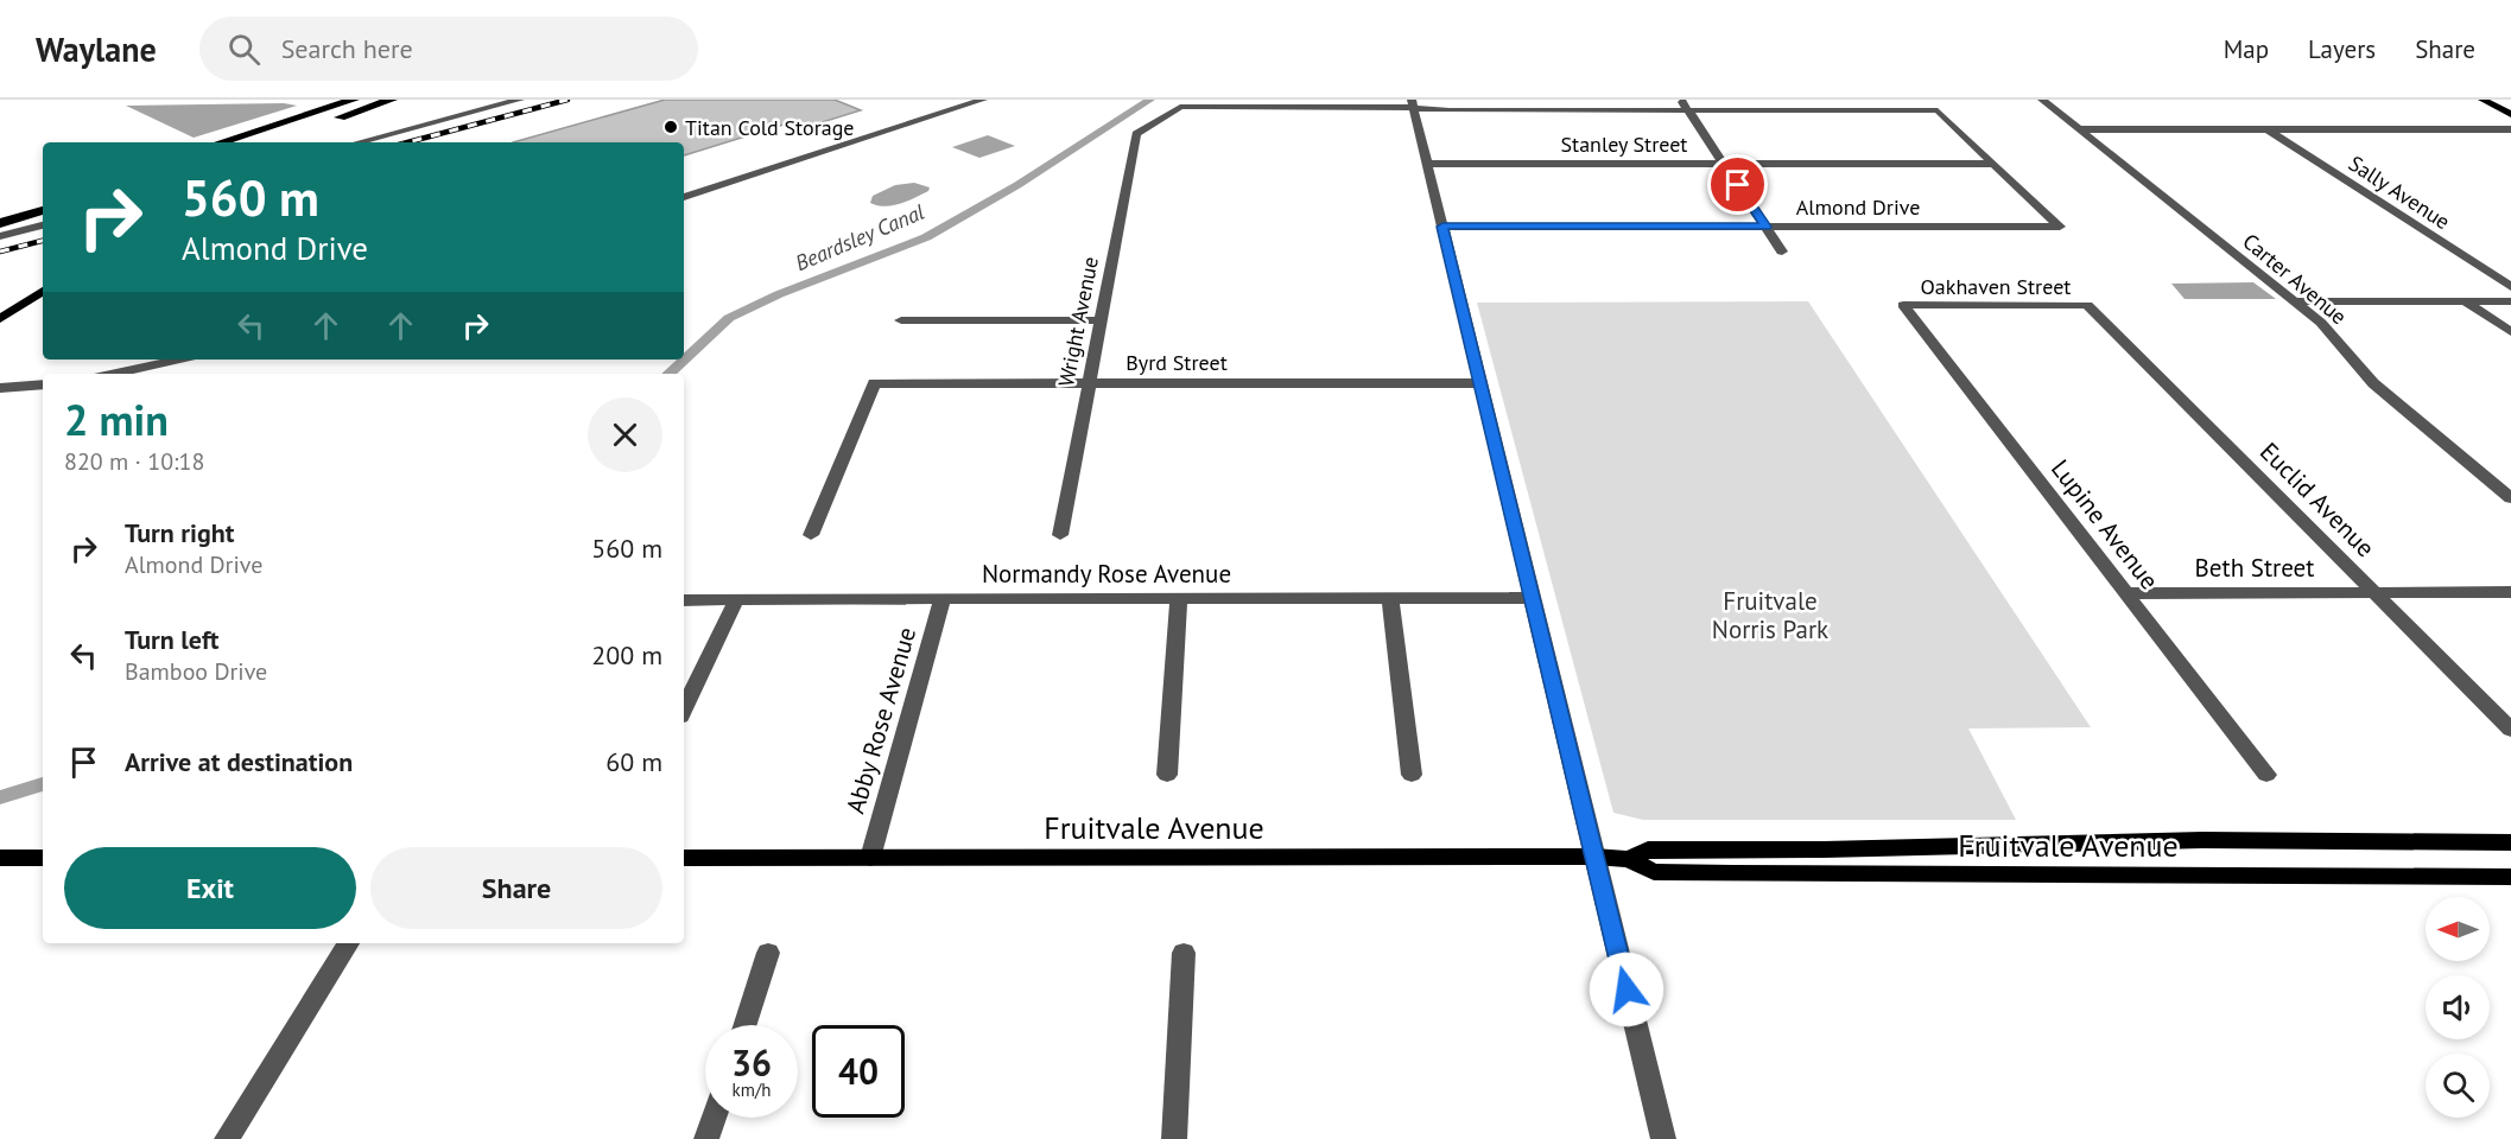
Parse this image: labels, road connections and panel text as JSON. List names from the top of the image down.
{
  "streets": {
    "main road": ["Fruitvale Avenue"],
    "street": [
      "Stanley Street",
      "Sally Avenue",
      "Almond Drive",
      "Carter Avenue",
      "Oakhaven Street",
      "Wright Avenue",
      "Byrd Street",
      "Euclid Avenue",
      "Lupine Avenue",
      "Beth Street",
      "Normandy Rose Avenue",
      "Abby Rose Avenue"
    ]
  },
  "crossings": [
    ["Stanley Street", "Almond Drive"],
    ["Oakhaven Street", "Euclid Avenue"],
    ["Oakhaven Street", "Lupine Avenue"],
    ["Wright Avenue", "Byrd Street"],
    ["Euclid Avenue", "Beth Street"],
    ["Lupine Avenue", "Beth Street"],
    ["Normandy Rose Avenue", "Abby Rose Avenue"],
    ["Abby Rose Avenue", "Fruitvale Avenue"]
  ],
  "water": ["Beardsley Canal"],
  "parks": ["Fruitvale Norris Park"],
  "places": ["Titan Cold Storage"],
  "north": "left",
  "page": {
    "header": "Waylane",
    "search": "Search here",
    "nav": ["Map", "Layers", "Share"],
    "turn": ["560 m", "Almond Drive"],
    "heading": ["2 min", "820 m · 10:18"],
    "list": [
      {
        "name": "Turn right",
        "note": "Almond Drive",
        "value": "560 m"
      },
      {
        "name": "Turn left",
        "note": "Bamboo Drive",
        "value": "200 m"
      },
      {
        "name": "Arrive at destination",
        "value": "60 m"
      }
    ],
    "buttons": ["Exit", "Share"],
    "speed": "36 km/h",
    "limit": "40"
  }
}
